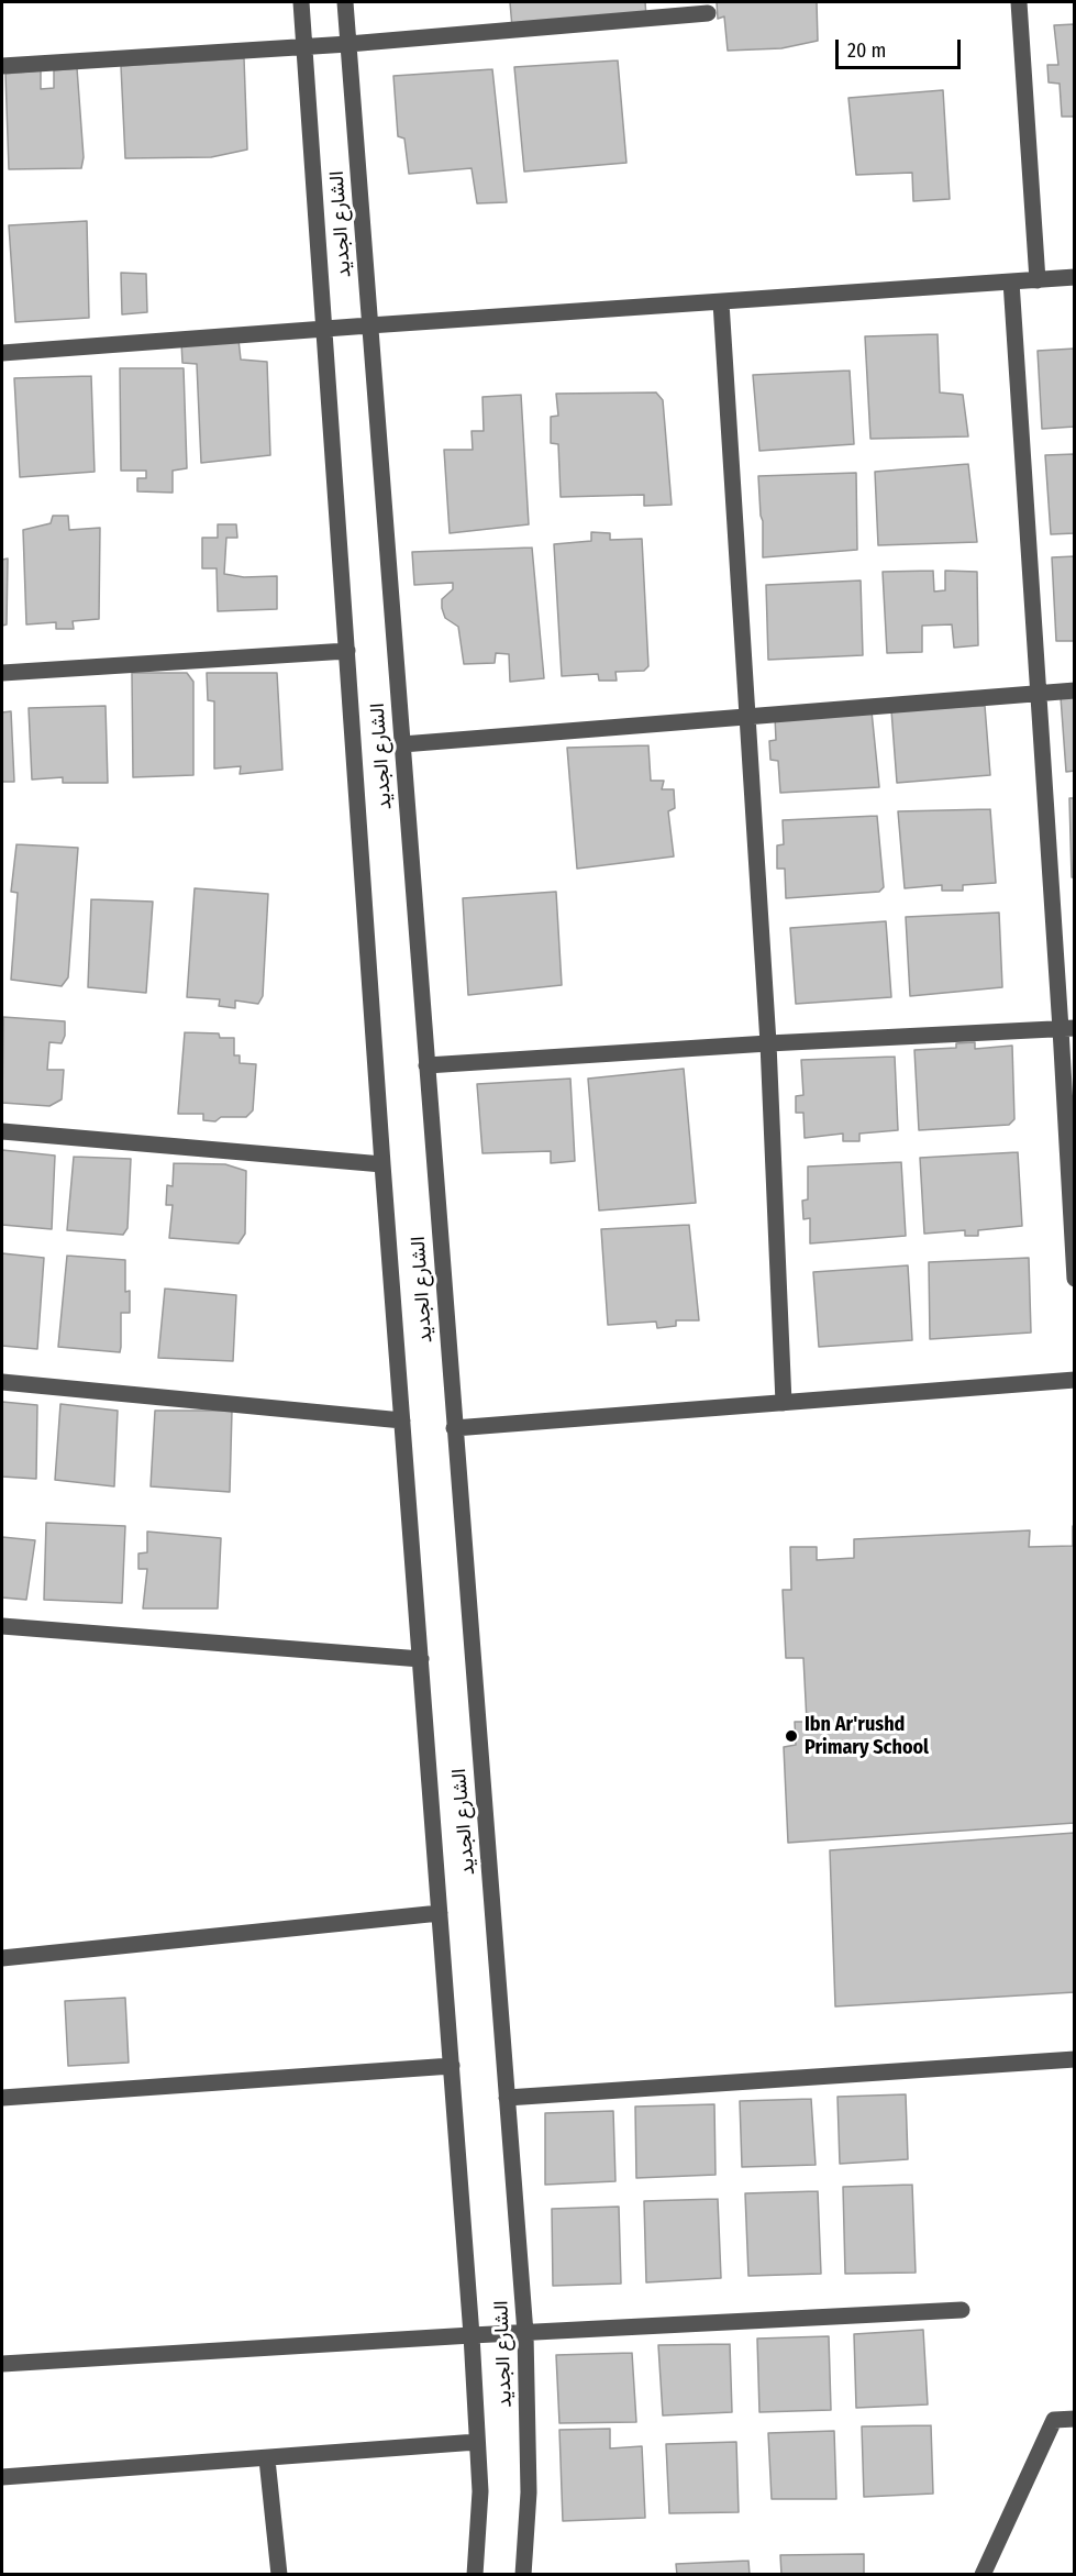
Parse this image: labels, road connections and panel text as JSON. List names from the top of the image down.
{
  "streets": {
    "street": ["الشارع الجديد"]
  },
  "places": ["Ibn Ar'rushd Primary School"],
  "scale_bar": "20 m"
}
